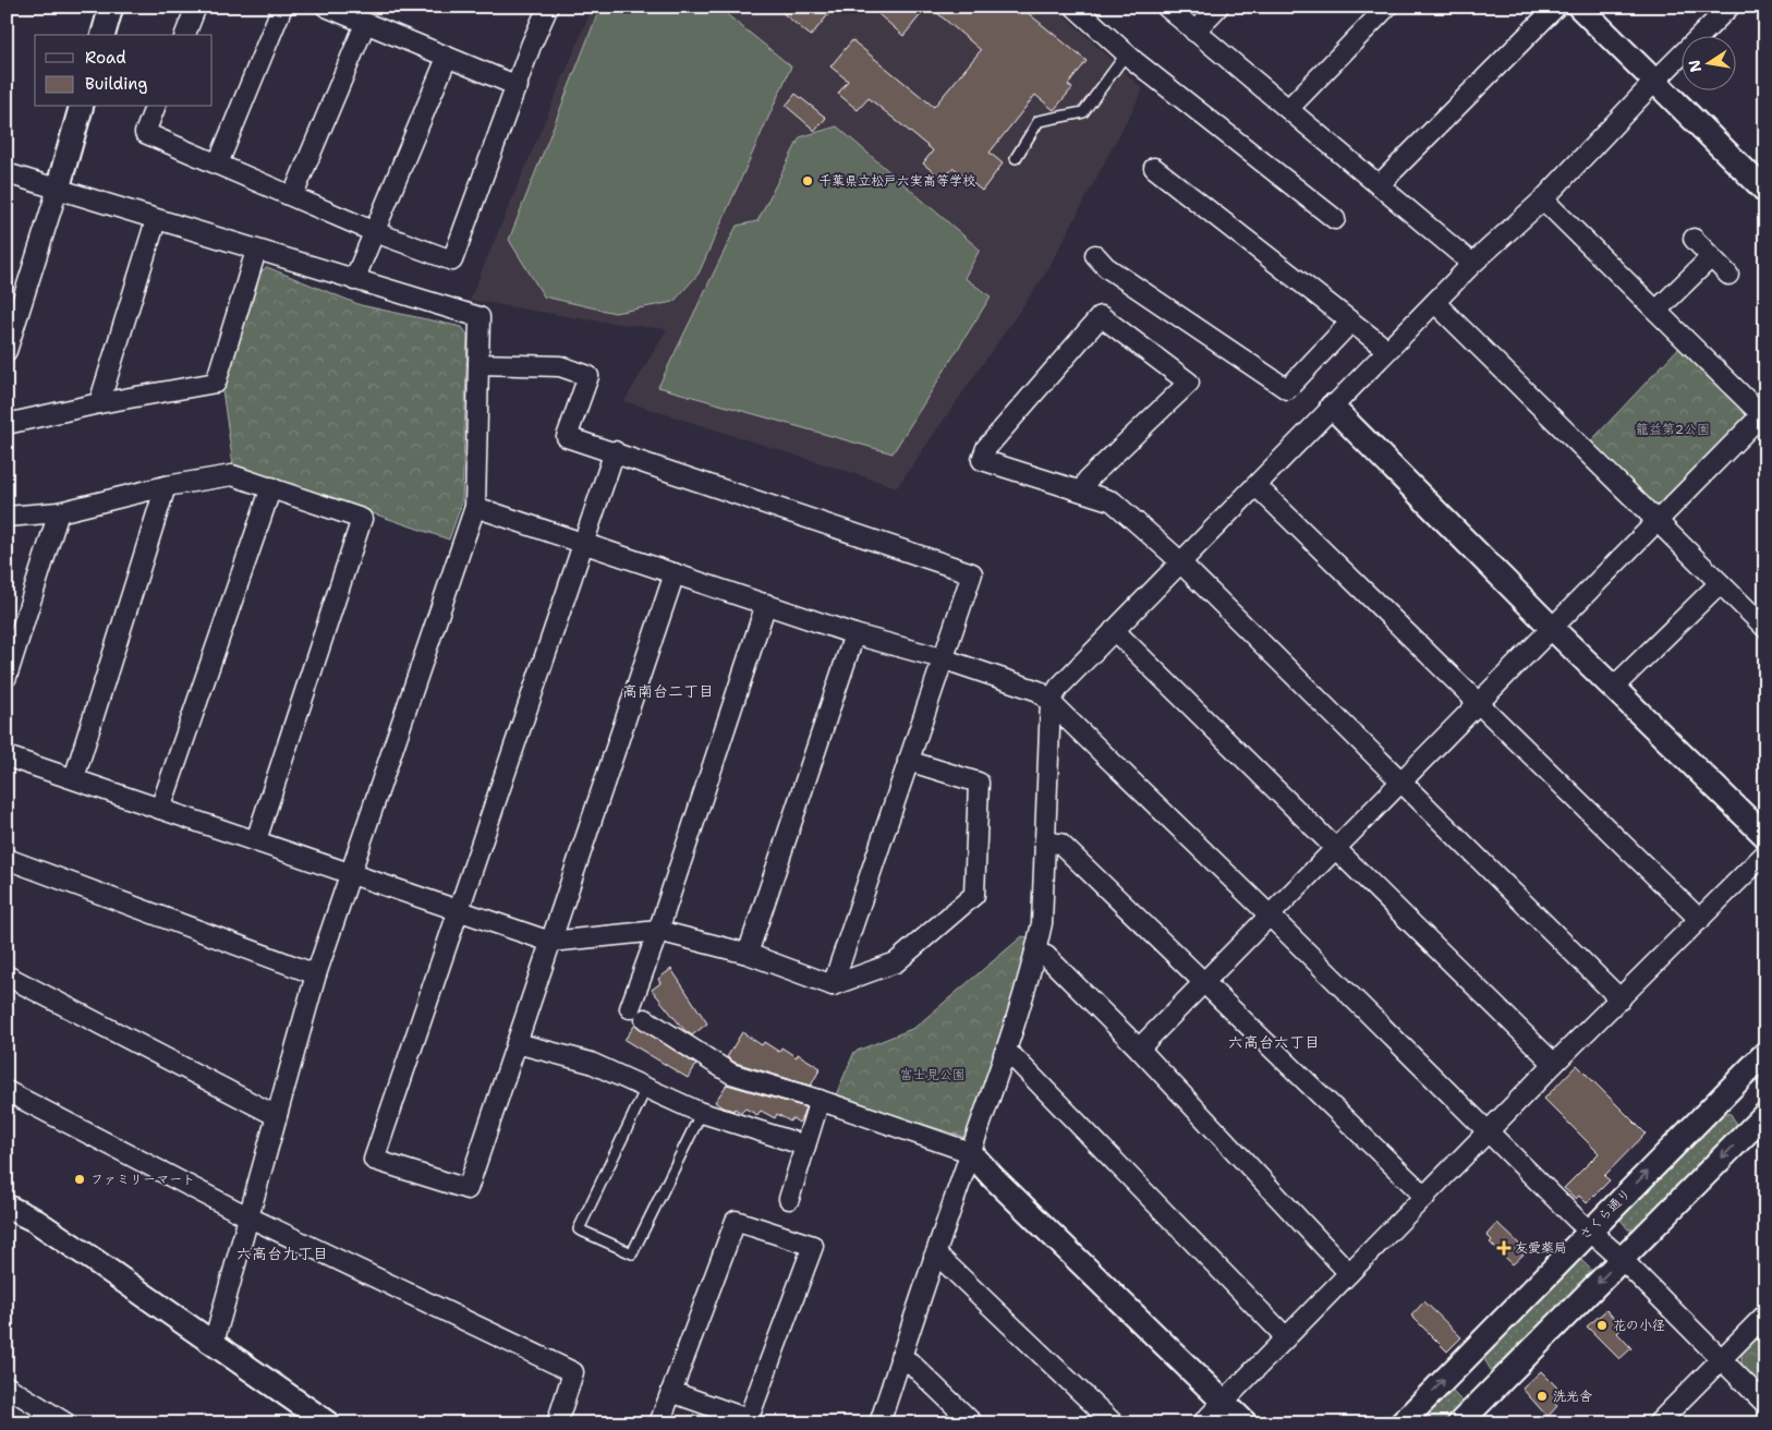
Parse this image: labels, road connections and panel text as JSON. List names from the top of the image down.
{
  "streets": {
    "street": ["さくら通り"]
  },
  "districts": ["高南台二丁目", "六高台六丁目", "六高台九丁目"],
  "parks": ["籠益第2公園", "富士見公園"],
  "places": {
    "other": [
      "千葉県立松戸六実高等学校",
      "ファミリーマート",
      "花の小径",
      "洗光舎"
    ],
    "health": ["友愛薬局"]
  },
  "legend": ["Road", "Building"],
  "north": "left"
}
